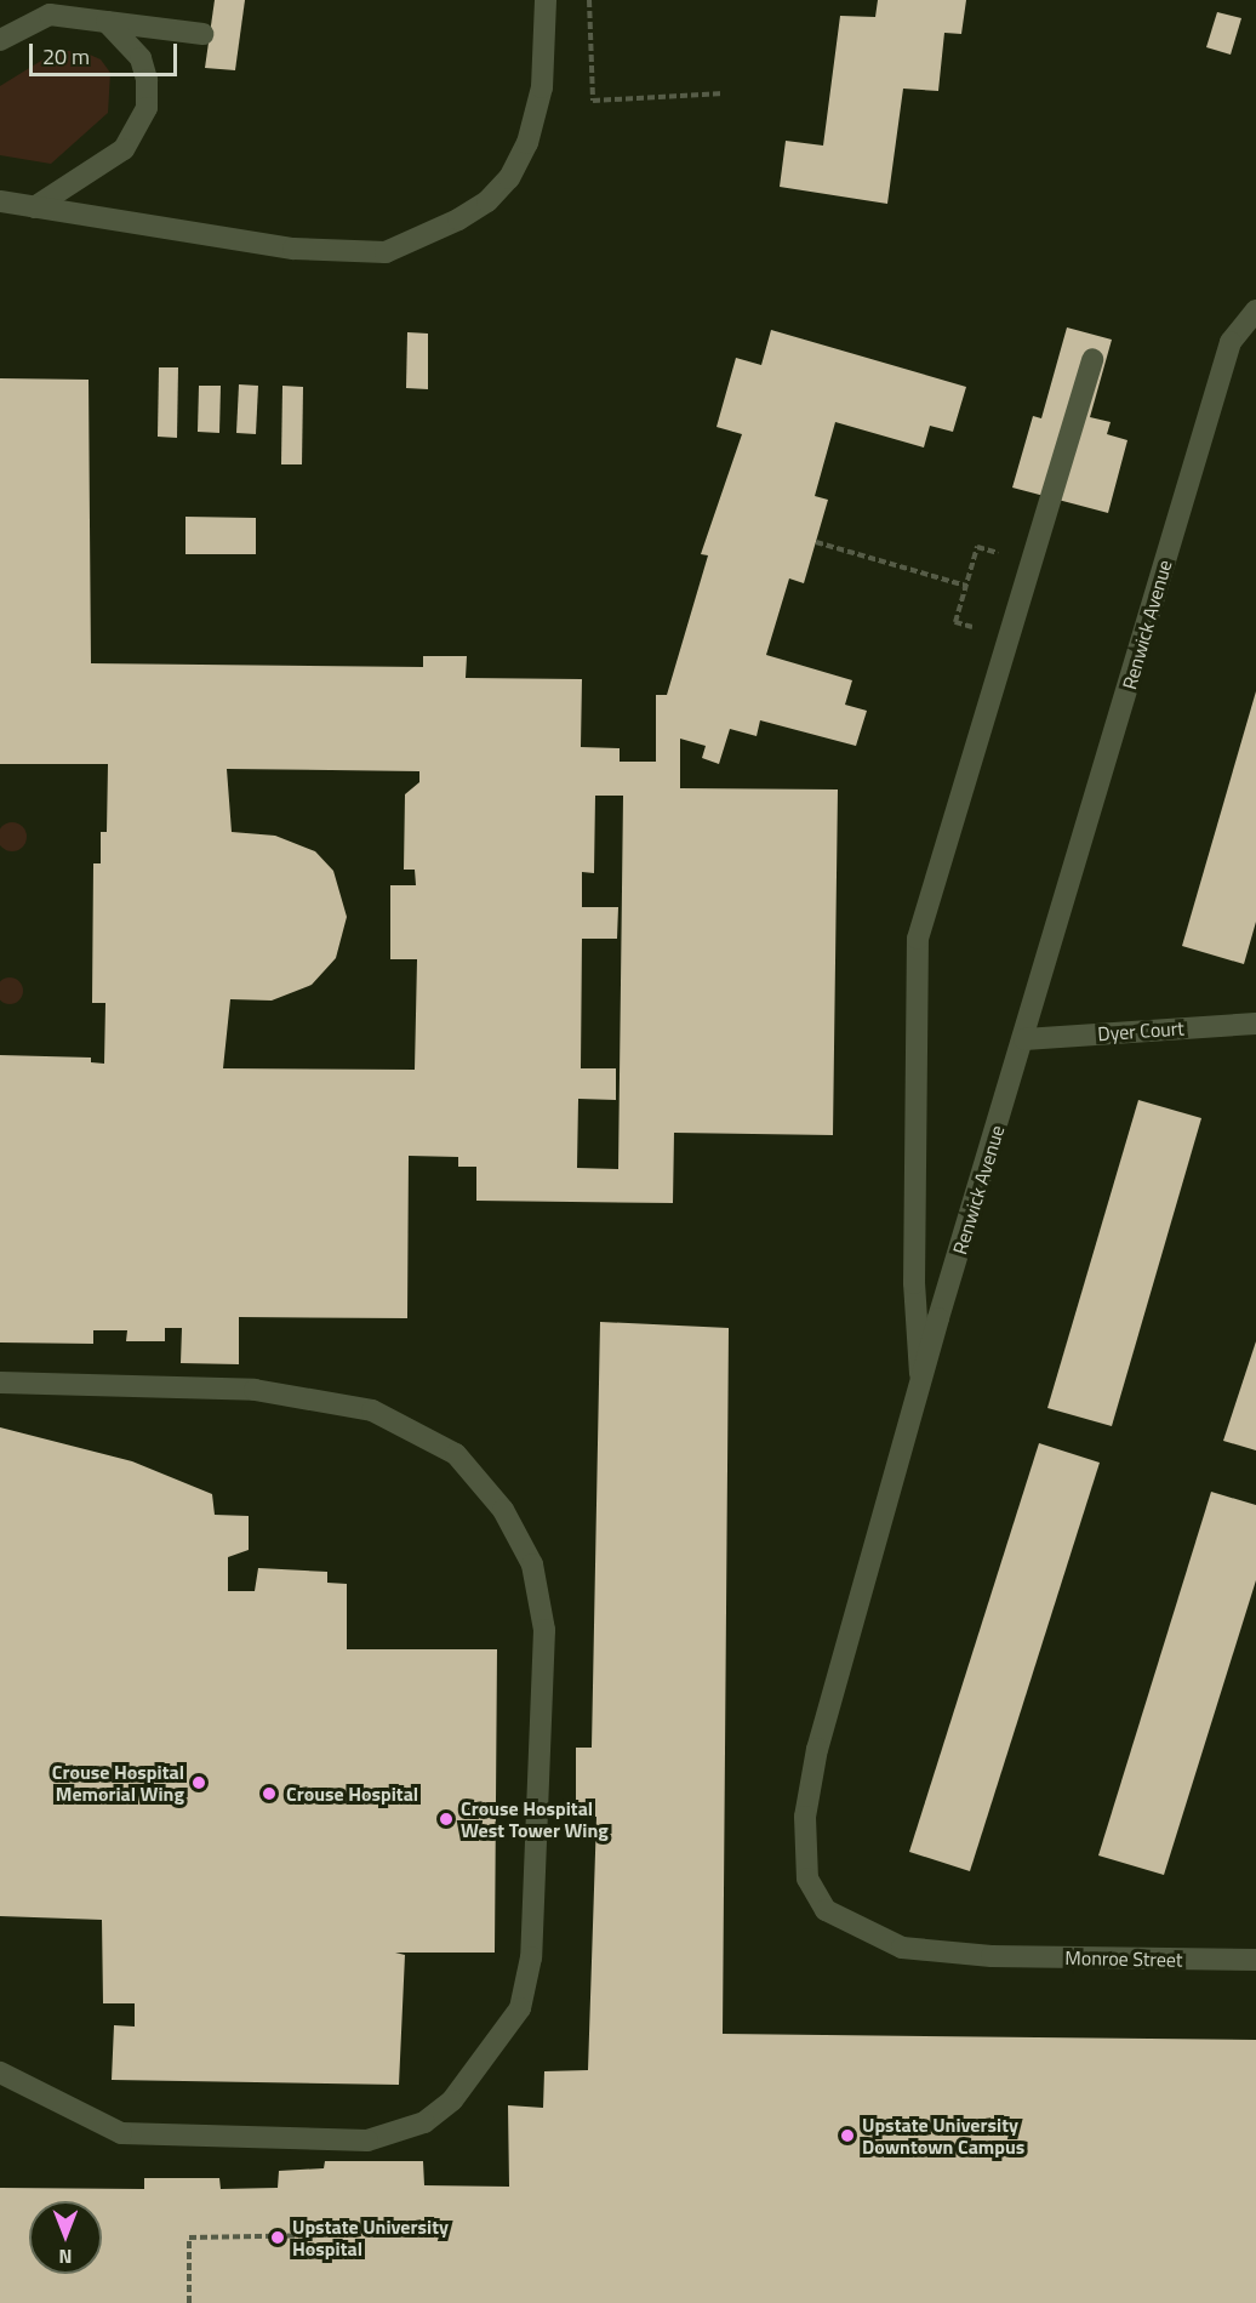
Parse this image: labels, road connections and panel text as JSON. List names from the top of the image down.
{
  "streets": {
    "street": ["Renwick Avenue", "Dyer Court", "Monroe Street"]
  },
  "crossings": [
    ["Renwick Avenue", "Dyer Court"],
    ["Renwick Avenue", "Monroe Street"]
  ],
  "places": [
    "Crouse Hospital Memorial Wing",
    "Crouse Hospital",
    "Crouse Hospital West Tower Wing",
    "Upstate University Downtown Campus",
    "Upstate University Hospital"
  ],
  "scale_bar": "20 m",
  "north": "bottom"
}
